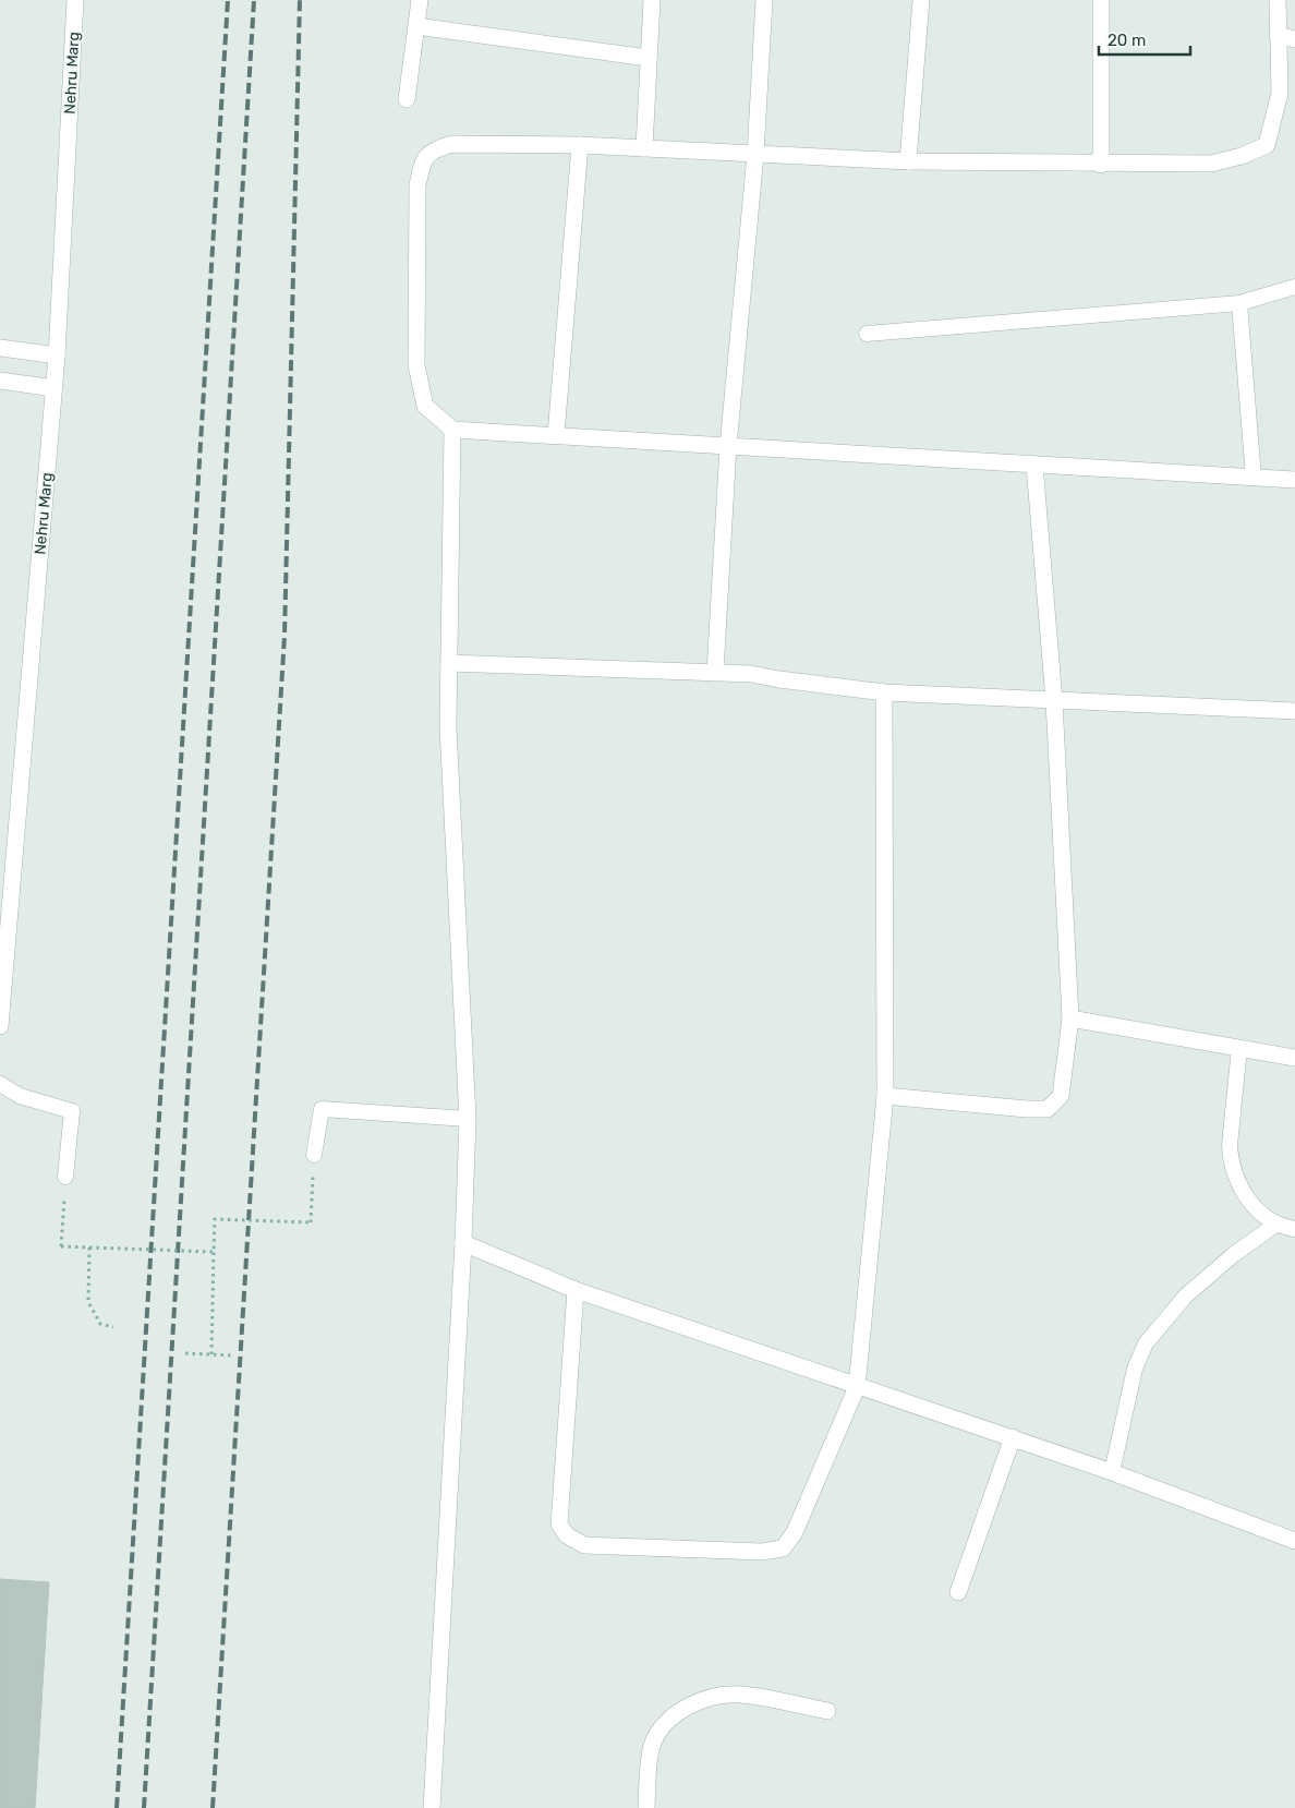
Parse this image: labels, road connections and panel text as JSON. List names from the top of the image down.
{
  "streets": {
    "street": ["Nehru Marg"]
  },
  "scale_bar": "20 m"
}
